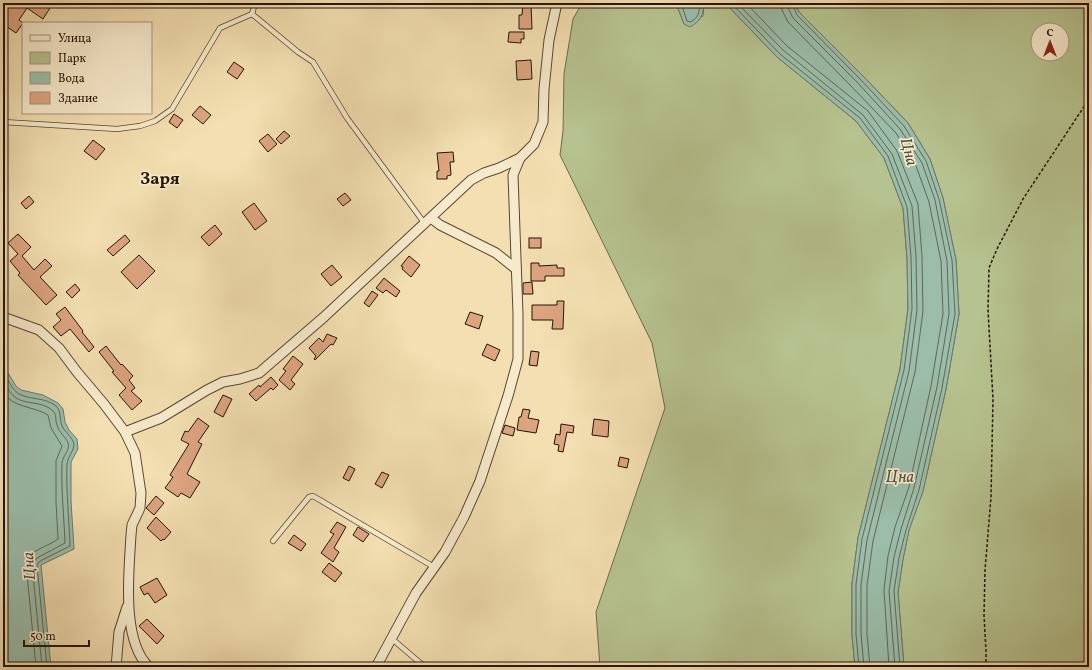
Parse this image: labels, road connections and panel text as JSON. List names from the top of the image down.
{
  "districts": ["Заря"],
  "water": ["Цна"],
  "legend": [
    "Улица",
    "Парк",
    "Вода",
    "Здание"
  ],
  "scale_bar": "50 m",
  "north": "top"
}
